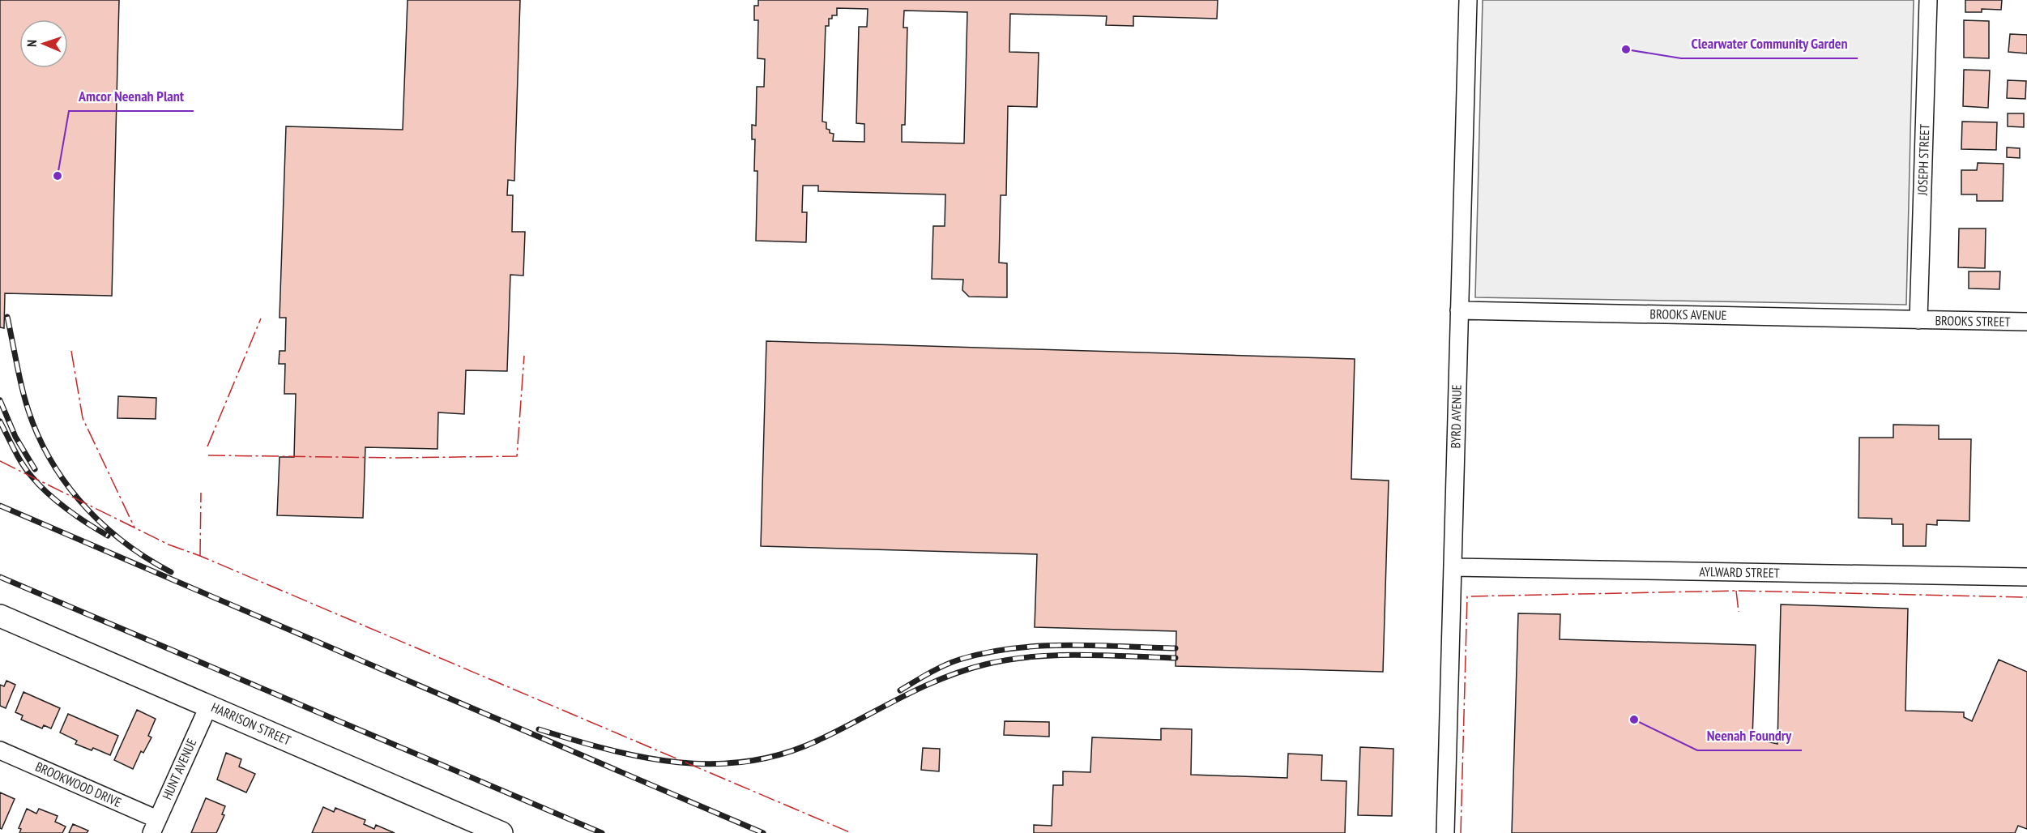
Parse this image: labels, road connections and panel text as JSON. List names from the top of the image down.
{
  "streets": {
    "main road": ["HARRISON STREET"],
    "street": [
      "JOSEPH STREET",
      "BROOKS AVENUE",
      "BROOKS STREET",
      "BYRD AVENUE",
      "AYLWARD STREET",
      "HUNT AVENUE",
      "BROOKWOOD DRIVE"
    ]
  },
  "crossings": [
    ["JOSEPH STREET", "BROOKS AVENUE"],
    ["JOSEPH STREET", "BROOKS STREET"],
    ["BROOKS AVENUE", "BROOKS STREET"],
    ["BROOKS AVENUE", "BYRD AVENUE"],
    ["BYRD AVENUE", "AYLWARD STREET"],
    ["HARRISON STREET", "HUNT AVENUE"],
    ["HUNT AVENUE", "BROOKWOOD DRIVE"]
  ],
  "places": ["Clearwater Community Garden", "Amcor Neenah Plant", "Neenah Foundry"],
  "north": "left"
}
